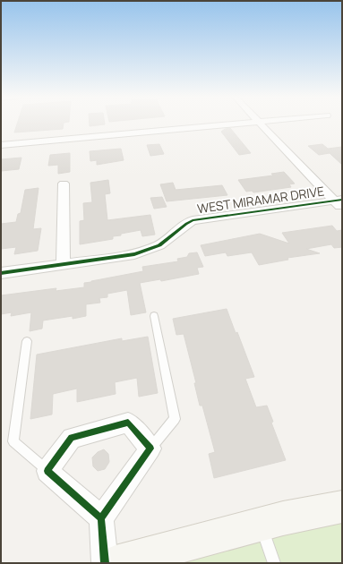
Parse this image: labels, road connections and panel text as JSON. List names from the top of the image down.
{
  "streets": {
    "street": ["WEST MIRAMAR DRIVE"]
  }
}
